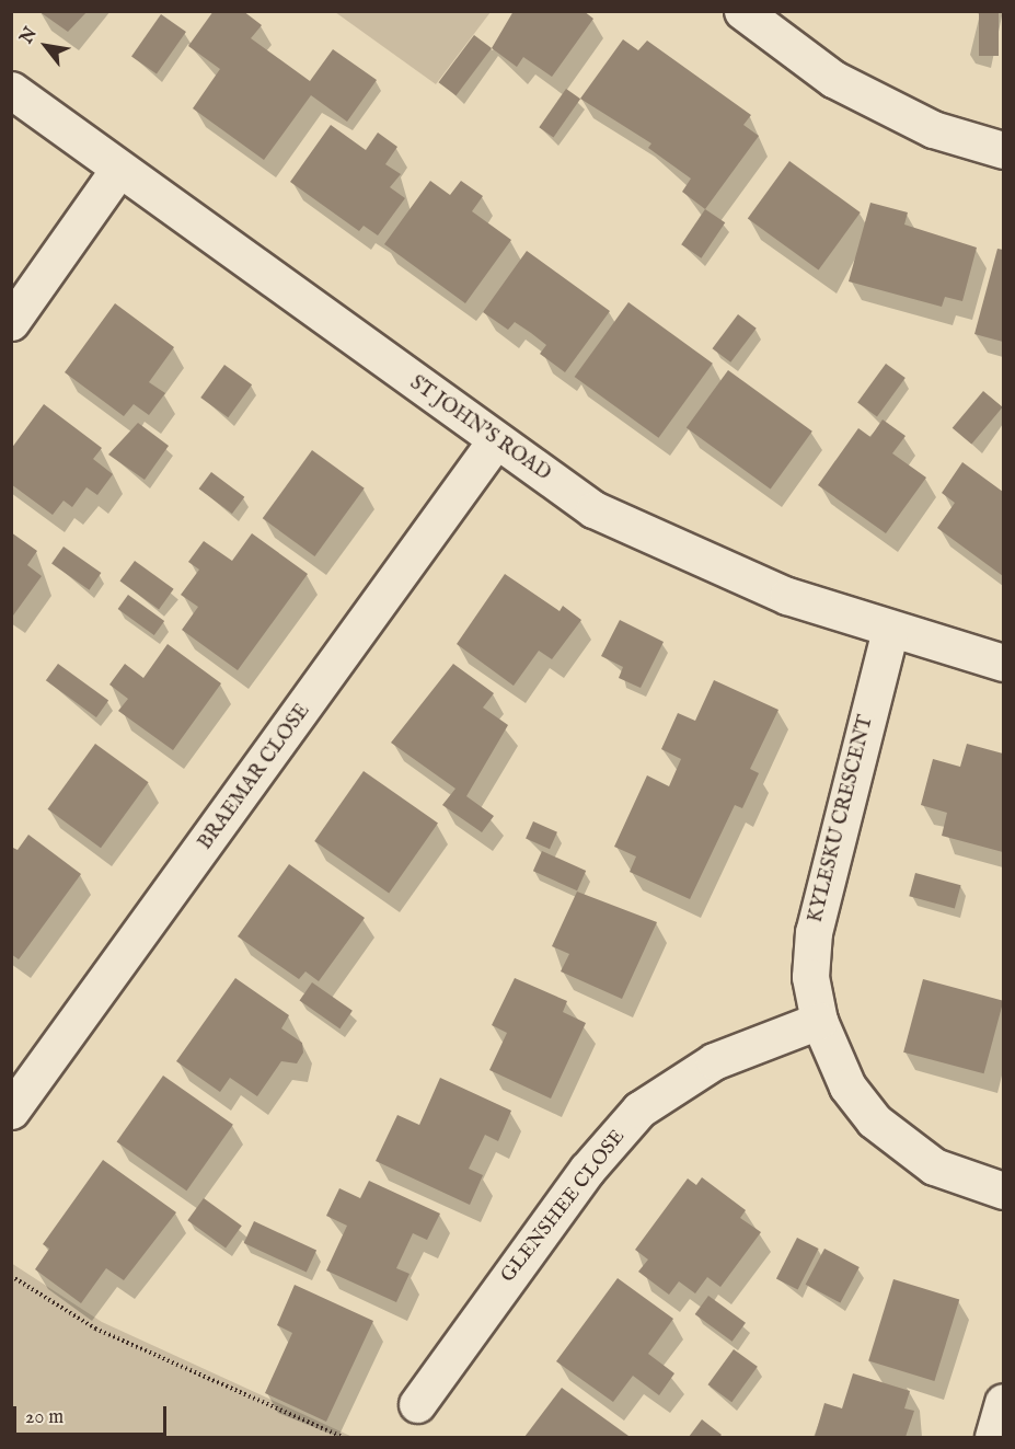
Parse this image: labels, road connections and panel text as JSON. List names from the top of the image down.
{
  "streets": {
    "street": [
      "ST JOHN'S ROAD",
      "BRAEMAR CLOSE",
      "KYLESKU CRESCENT",
      "GLENSHEE CLOSE"
    ]
  },
  "crossings": [
    ["ST JOHN'S ROAD", "BRAEMAR CLOSE"],
    ["ST JOHN'S ROAD", "KYLESKU CRESCENT"],
    ["KYLESKU CRESCENT", "GLENSHEE CLOSE"]
  ],
  "scale_bar": "20 m",
  "north": "top left"
}
